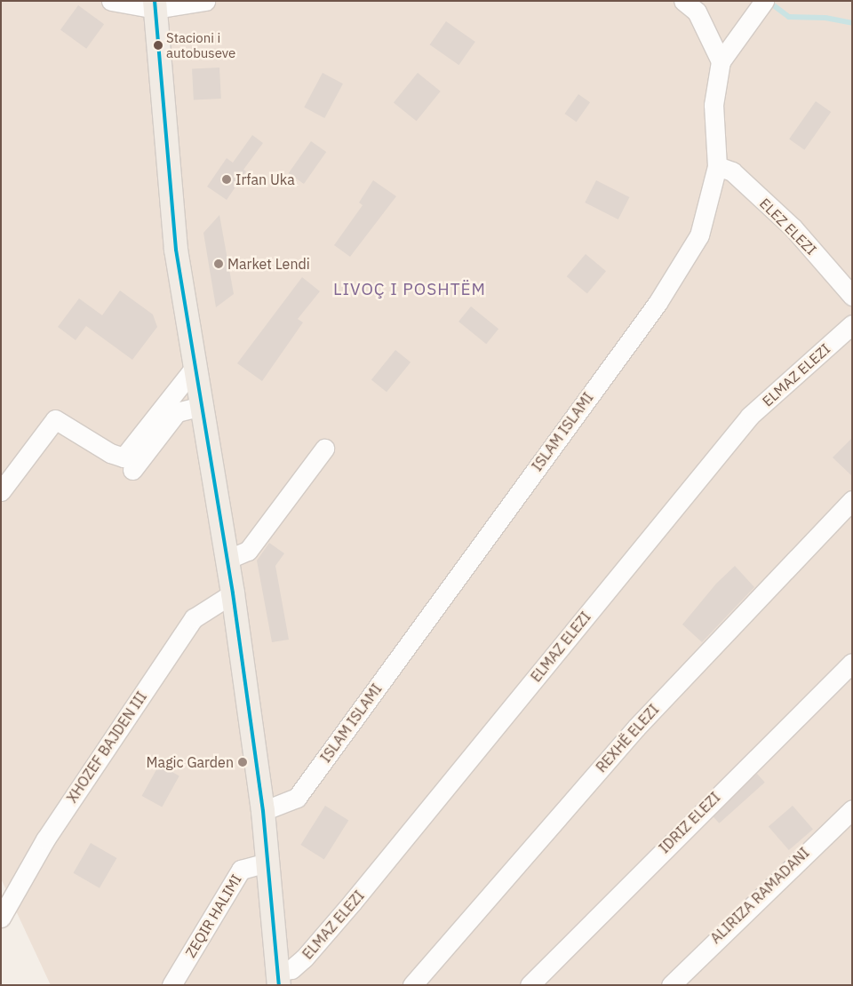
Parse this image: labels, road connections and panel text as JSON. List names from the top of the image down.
{
  "streets": {
    "street": [
      "ELEZ ELEZI",
      "ELMAZ ELEZI",
      "ISLAM ISLAMI",
      "REXHË ELEZI",
      "XHOZEF BAJDEN III",
      "IDRIZ ELEZI",
      "ALIRIZA RAMADANI",
      "ZEQIR HALIMI"
    ]
  },
  "crossings": [
    ["ELEZ ELEZI", "ISLAM ISLAMI"]
  ],
  "districts": ["LIVOÇ I POSHTËM"],
  "places": [
    "Stacioni i autobuseve",
    "Irfan Uka",
    "Market Lendi",
    "Magic Garden"
  ]
}
